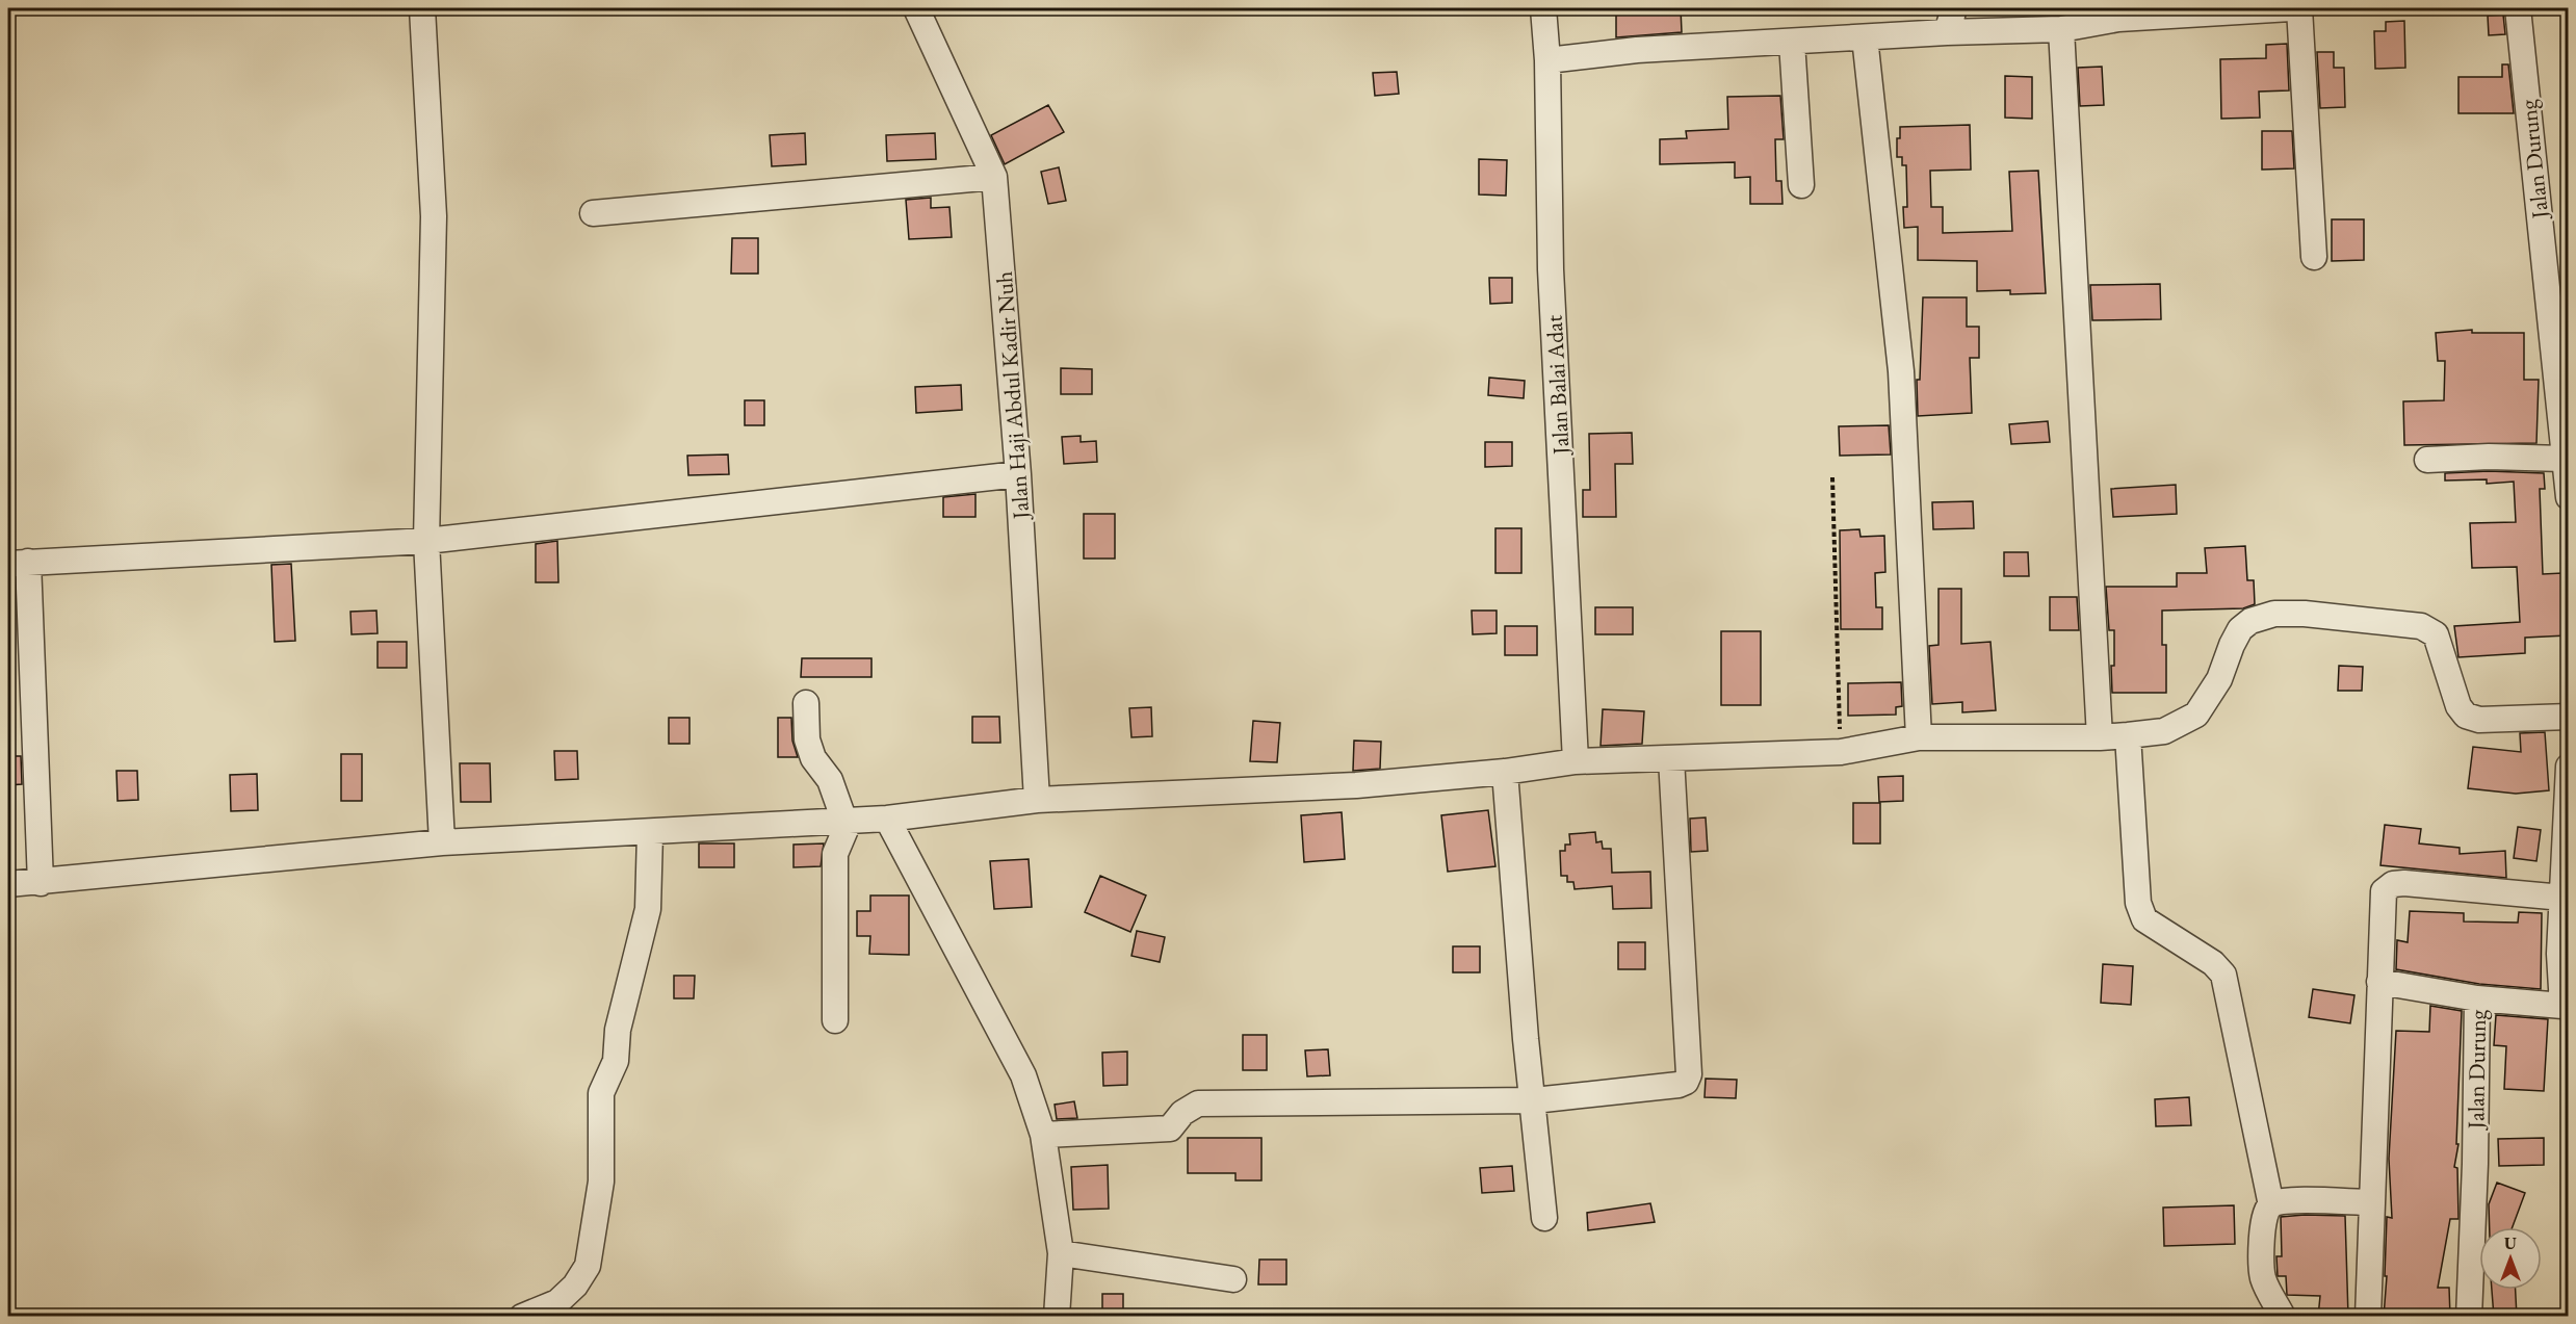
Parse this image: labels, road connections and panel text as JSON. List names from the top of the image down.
{
  "streets": {
    "street": ["Jalan Durung", "Jalan Balai Adat", "Jalan Haji Abdul Kadir Nuh"]
  },
  "north": "top"
}
